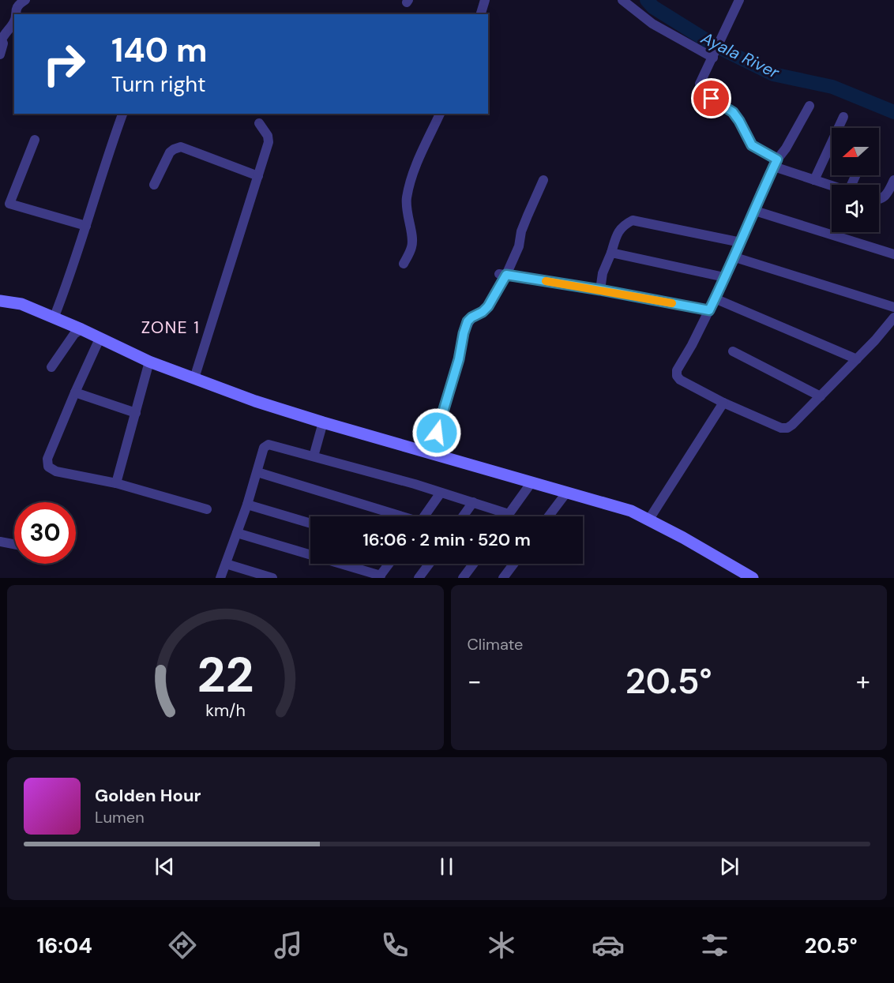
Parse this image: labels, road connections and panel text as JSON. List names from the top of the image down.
{
  "districts": ["ZONE 1"],
  "water": ["Ayala River"],
  "north": "left",
  "page": {
    "turn": ["140 m", "Turn right"],
    "limit": "30",
    "trip": "16:06 · 2 min · 520 m",
    "tile": "Climate",
    "heat": ["−", "20.5°", "+"],
    "song": ["Golden Hour", "Lumen"],
    "tabs": ["16:04", "20.5°"],
    "gauge": ["22", "km/h"]
  }
}
